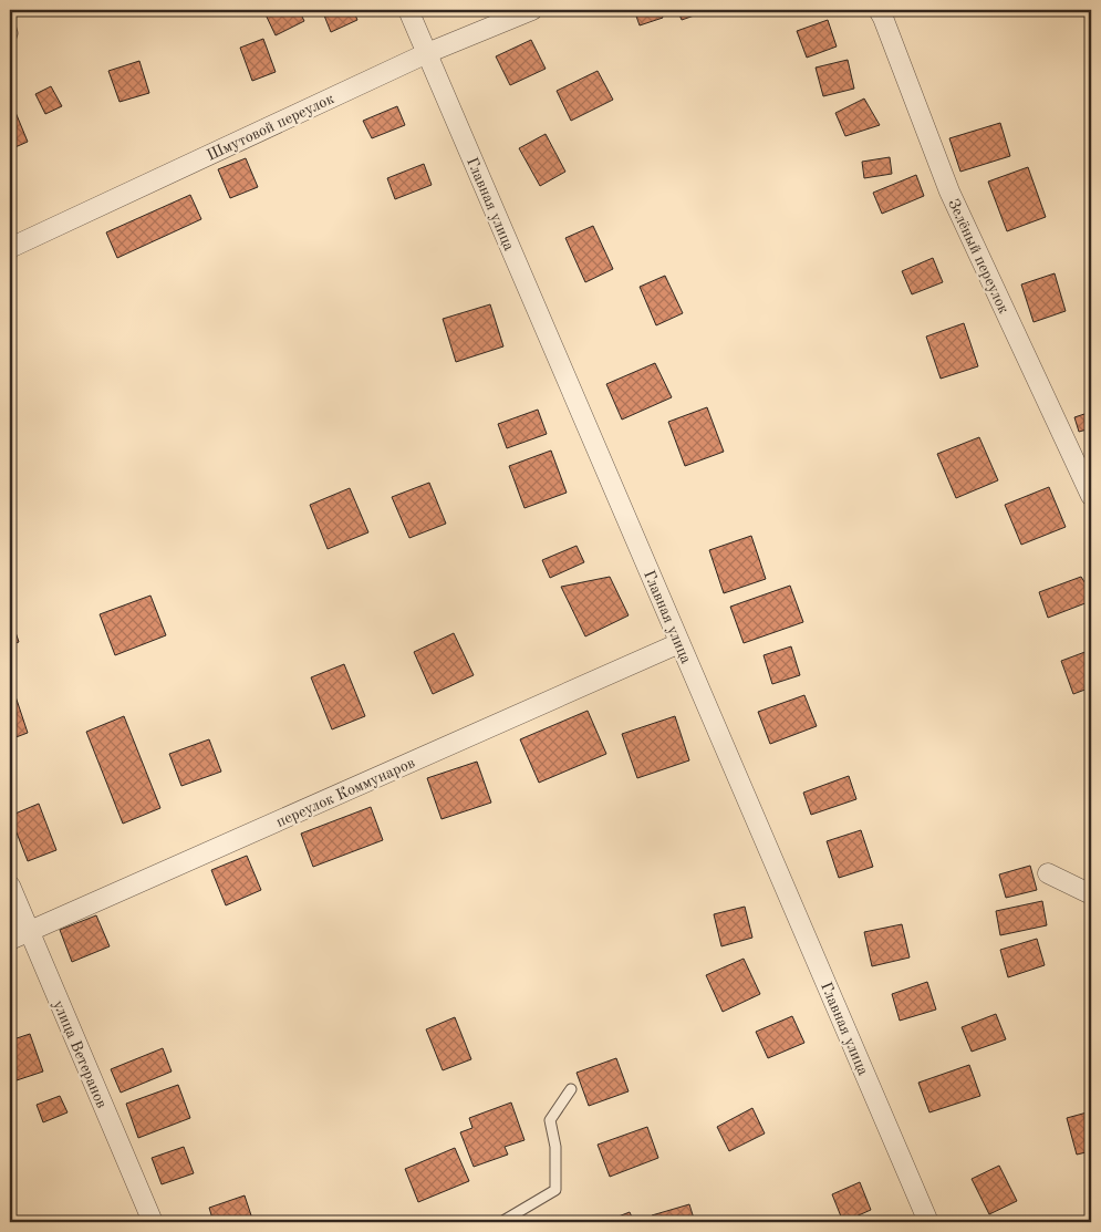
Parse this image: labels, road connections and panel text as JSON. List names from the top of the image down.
{
  "streets": {
    "street": [
      "Шмутовой переулок",
      "Главная улица",
      "Зелёный переулок",
      "переулок Коммунаров",
      "улица Ветеранов"
    ]
  },
  "crossings": [
    ["Шмутовой переулок", "Главная улица"],
    ["Главная улица", "переулок Коммунаров"],
    ["переулок Коммунаров", "улица Ветеранов"]
  ]
}
